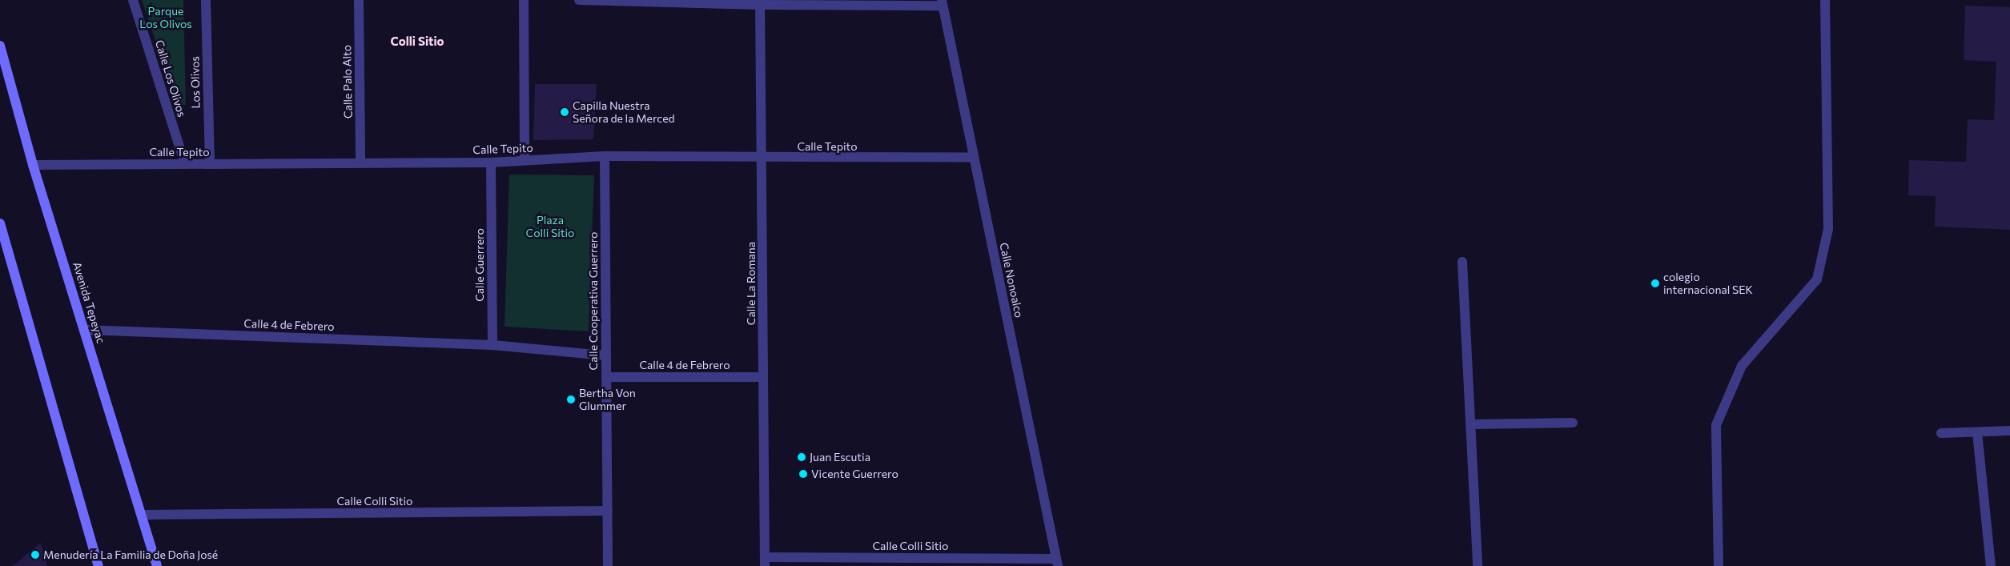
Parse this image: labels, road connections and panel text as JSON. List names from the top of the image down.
{
  "streets": {
    "street": [
      "Calle Los Olivos",
      "Calle Palo Alto",
      "Los Olivos",
      "Calle Tepito",
      "Calle Guerrero",
      "Calle Nonoalco",
      "Calle La Romana",
      "Calle Cooperativa Guerrero",
      "Avenida Tepeyac",
      "Calle 4 de Febrero",
      "Calle Colli Sitio"
    ]
  },
  "crossings": [
    ["Calle Los Olivos", "Calle Tepito"],
    ["Calle Palo Alto", "Calle Tepito"],
    ["Los Olivos", "Calle Tepito"],
    ["Calle Tepito", "Calle Guerrero"],
    ["Calle Tepito", "Calle Nonoalco"],
    ["Calle Tepito", "Calle La Romana"],
    ["Calle Tepito", "Calle Cooperativa Guerrero"],
    ["Calle Tepito", "Avenida Tepeyac"],
    ["Calle Guerrero", "Calle 4 de Febrero"],
    ["Calle Nonoalco", "Calle Colli Sitio"],
    ["Calle La Romana", "Calle 4 de Febrero"],
    ["Calle La Romana", "Calle Colli Sitio"],
    ["Calle Cooperativa Guerrero", "Calle 4 de Febrero"],
    ["Calle Cooperativa Guerrero", "Calle Colli Sitio"],
    ["Avenida Tepeyac", "Calle 4 de Febrero"],
    ["Avenida Tepeyac", "Calle Colli Sitio"]
  ],
  "districts": ["Colli Sitio"],
  "parks": ["Parque Los Olivos", "Plaza Colli Sitio"],
  "places": [
    "Capilla Nuestra Señora de la Merced",
    "colegio internacional SEK",
    "Bertha Von Glummer",
    "Juan Escutia",
    "Vicente Guerrero",
    "Menudería La Familia de Doña José"
  ]
}
